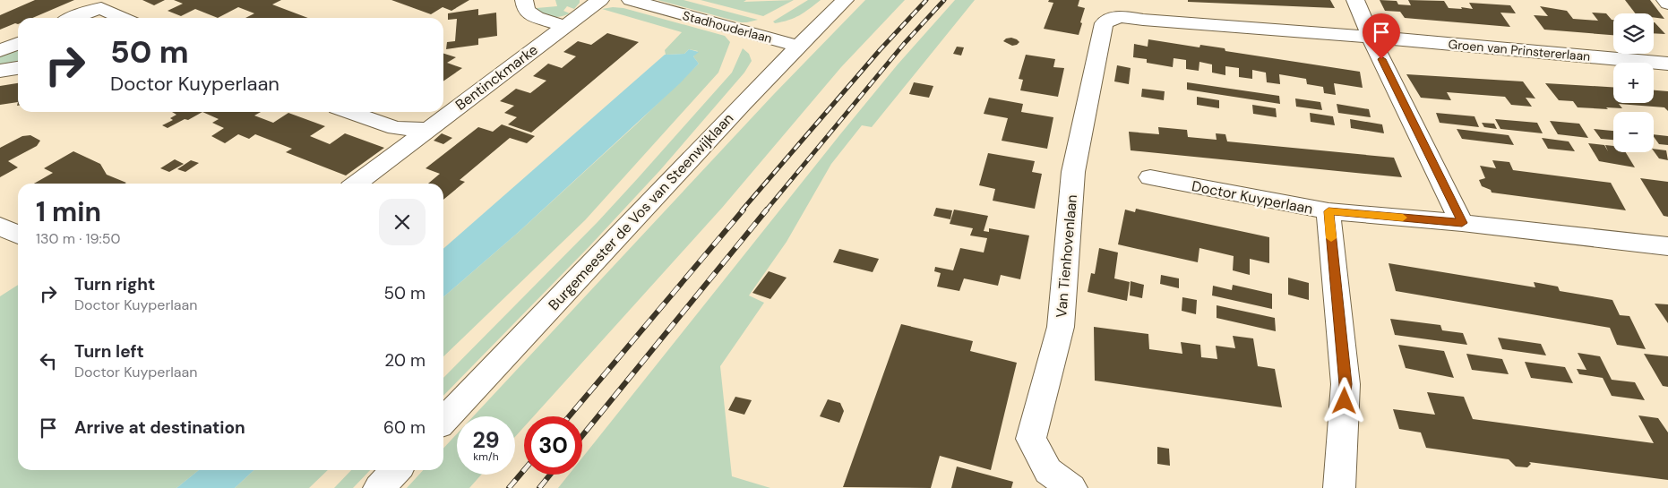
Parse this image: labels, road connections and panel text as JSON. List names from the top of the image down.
{
  "streets": {
    "street": [
      "Stadhouderlaan",
      "Groen van Prinstererlaan",
      "Bentinckmarke",
      "Doctor Kuyperlaan",
      "Burgemeester de Vos van Steenwijklaan",
      "Van Tienhovenlaan"
    ]
  },
  "crossings": [
    ["Stadhouderlaan", "Burgemeester de Vos van Steenwijklaan"],
    ["Groen van Prinstererlaan", "Van Tienhovenlaan"]
  ],
  "page": {
    "map_buttons": ["+", "−"],
    "turn": ["50 m", "Doctor Kuyperlaan"],
    "heading": ["1 min", "130 m · 19:50"],
    "list": [
      {
        "name": "Turn right",
        "note": "Doctor Kuyperlaan",
        "value": "50 m"
      },
      {
        "name": "Turn left",
        "note": "Doctor Kuyperlaan",
        "value": "20 m"
      },
      {
        "name": "Arrive at destination",
        "value": "60 m"
      }
    ],
    "speed": "29 km/h",
    "limit": "30"
  }
}
